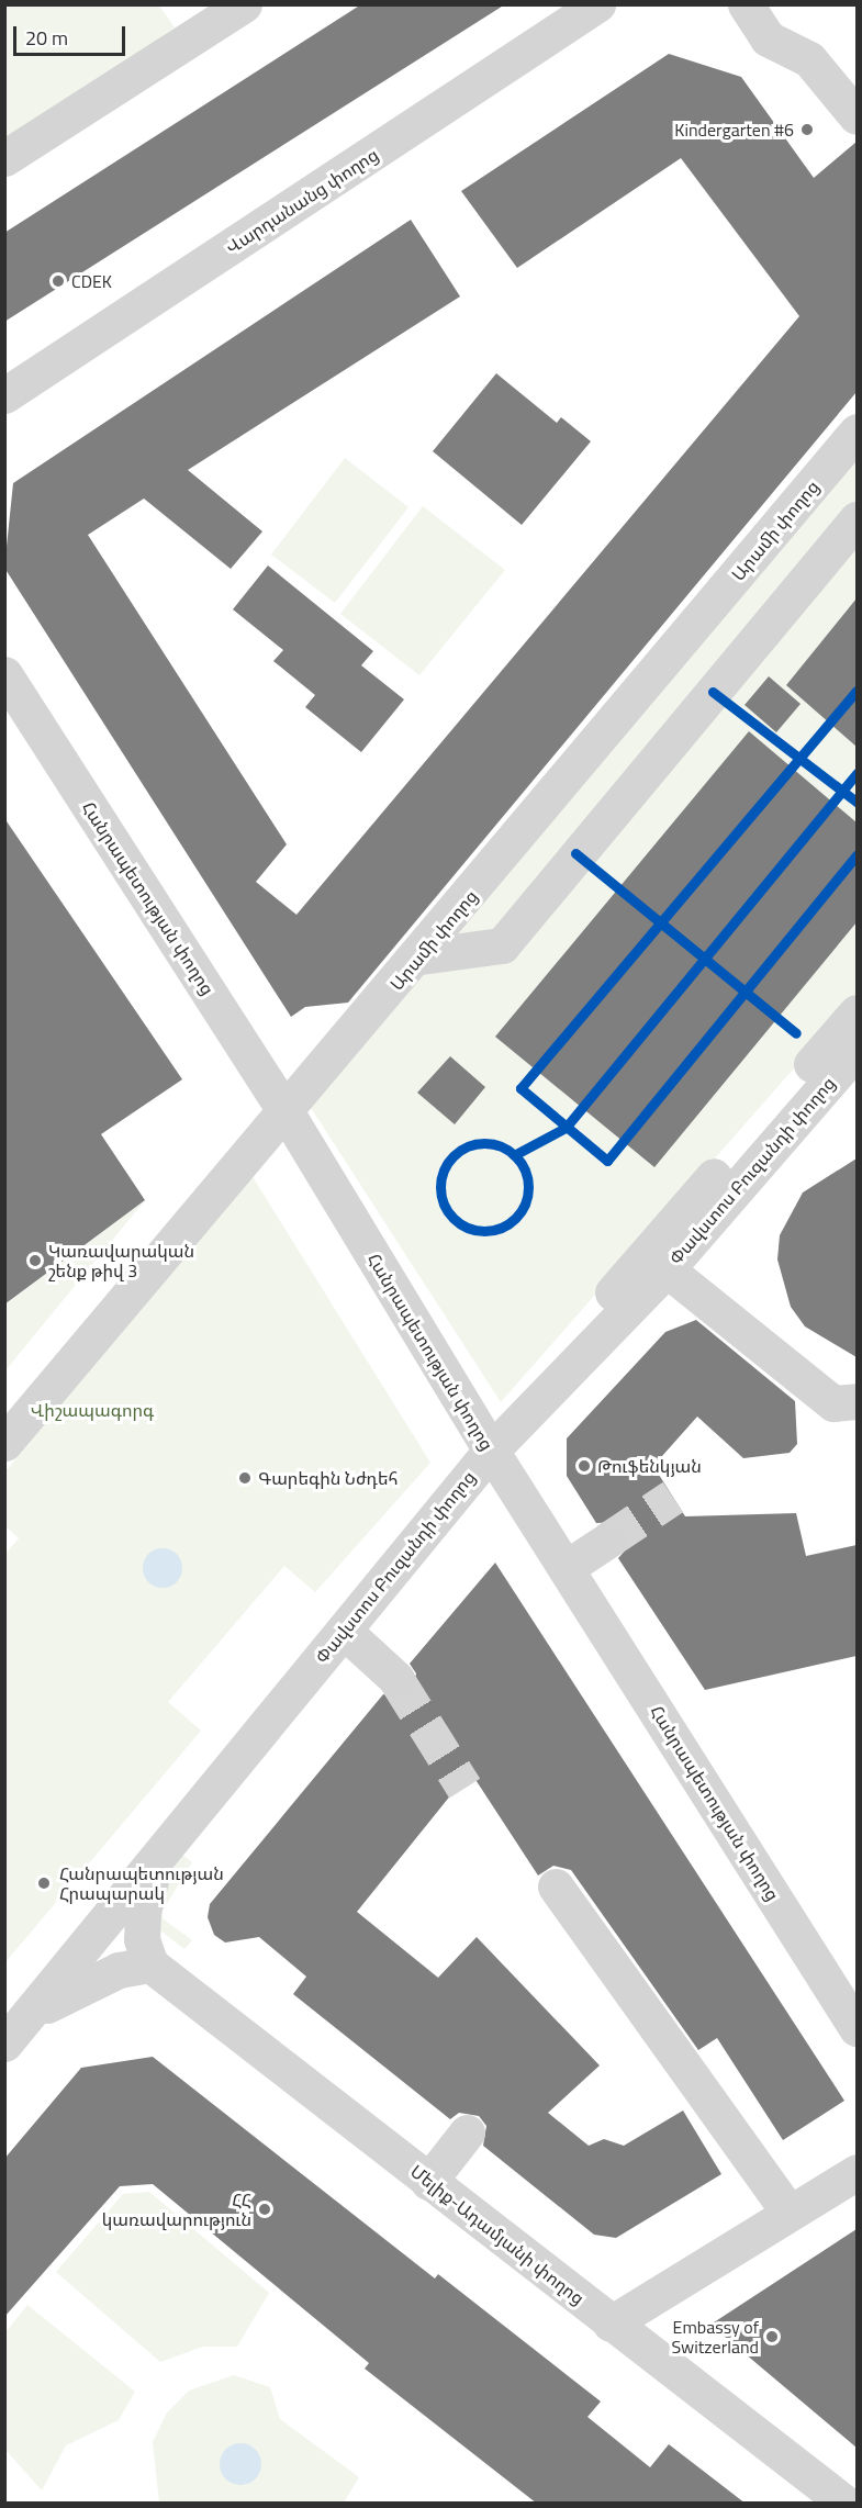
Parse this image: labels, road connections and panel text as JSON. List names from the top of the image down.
{
  "streets": {
    "street": [
      "Վարդանանց փողոց",
      "Արամի փողոց",
      "Հանրապետության փողոց",
      "Փավստոս Բուզանդի փողոց",
      "Մելիք-Ադամյանի փողոց"
    ]
  },
  "crossings": [
    ["Արամի փողոց", "Հանրապետության փողոց"],
    ["Հանրապետության փողոց", "Փավստոս Բուզանդի փողոց"]
  ],
  "parks": ["Վիշապագորգ"],
  "places": [
    "Kindergarten #6",
    "CDEK",
    "Կառավարական շենք թիվ 3",
    "Թուֆենկյան",
    "Գարեգին Նժդեհ",
    "Հանրապետության Հրապարակ",
    "ՀՀ կառավարություն",
    "Embassy of Switzerland"
  ],
  "scale_bar": "20 m"
}
